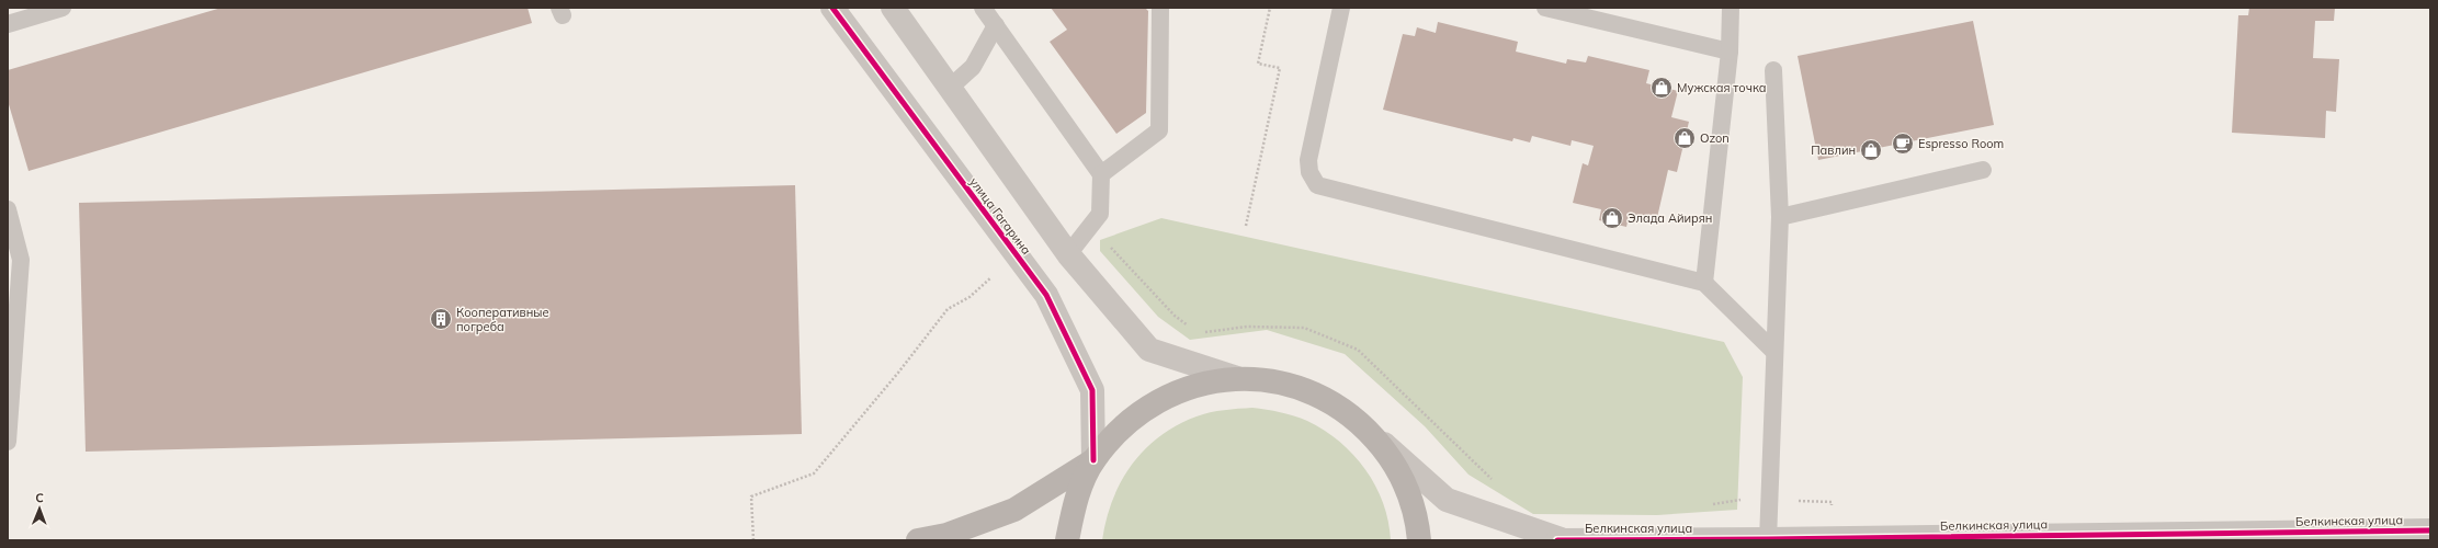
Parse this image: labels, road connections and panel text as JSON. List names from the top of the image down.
{
  "streets": {
    "street": ["улица Гагарина", "Белкинская улица"]
  },
  "places": {
    "shop": [
      "Мужская точка",
      "Ozon",
      "Павлин",
      "Элада Айирян"
    ],
    "cafe": ["Espresso Room"],
    "building": ["Кооперативные погреба"]
  },
  "north": "top"
}
